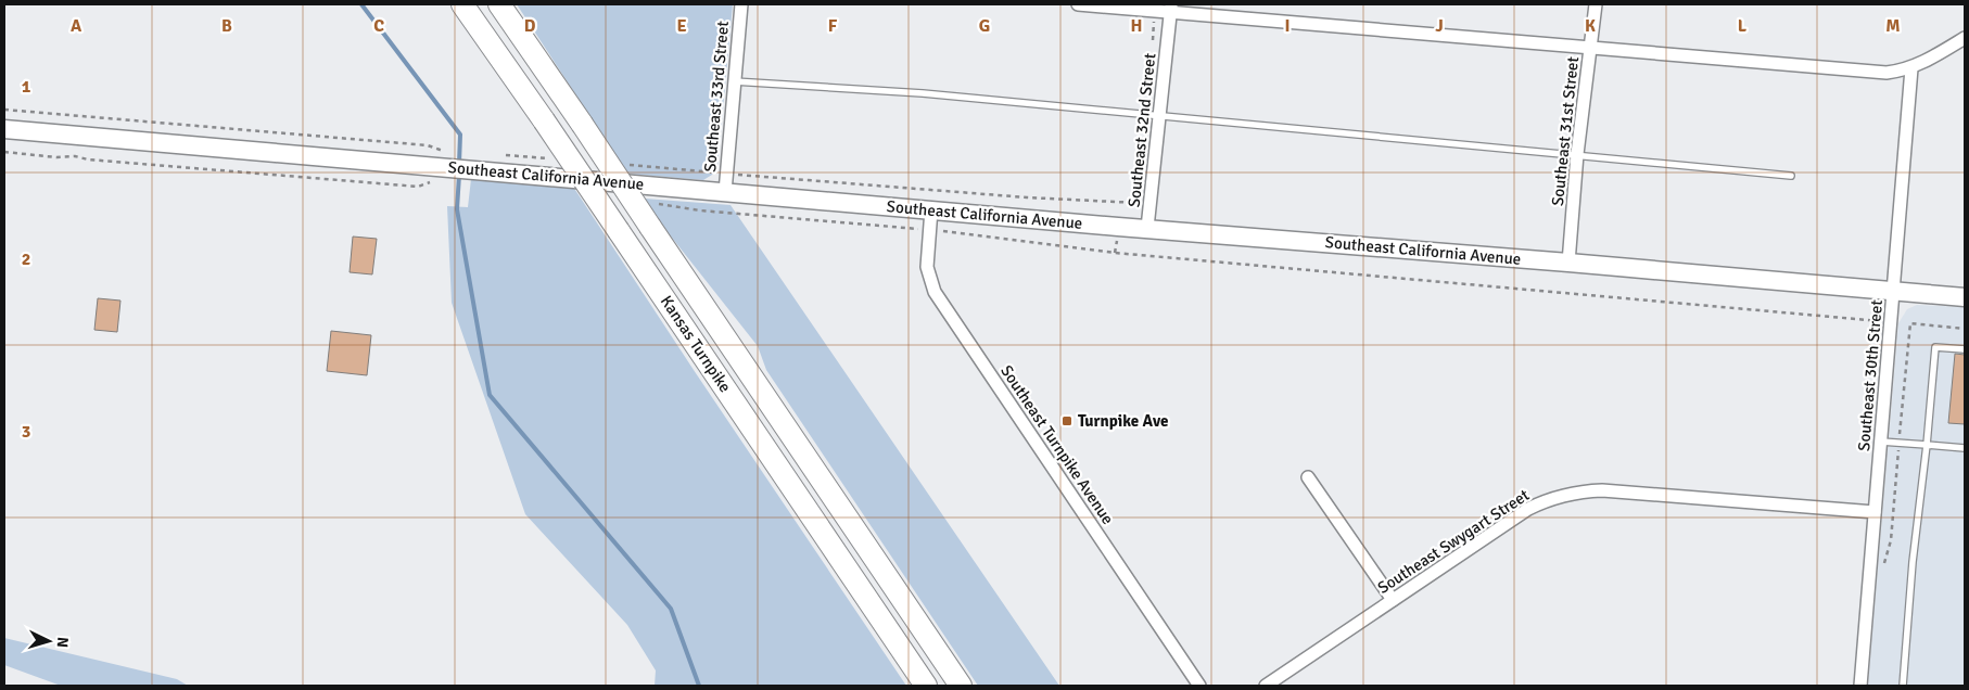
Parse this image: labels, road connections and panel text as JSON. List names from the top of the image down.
{
  "streets": {
    "highway": ["Kansas Turnpike"],
    "main road": ["Southeast California Avenue"],
    "street": [
      "Southeast 33rd Street",
      "Southeast 32nd Street",
      "Southeast 31st Street",
      "Southeast 30th Street",
      "Southeast Turnpike Avenue",
      "Southeast Swygart Street"
    ]
  },
  "crossings": [
    ["Southeast 33rd Street", "Southeast California Avenue"],
    ["Southeast 32nd Street", "Southeast California Avenue"],
    ["Southeast 31st Street", "Southeast California Avenue"],
    ["Southeast California Avenue", "Southeast 30th Street"],
    ["Southeast California Avenue", "Southeast Turnpike Avenue"],
    ["Southeast 30th Street", "Southeast Swygart Street"]
  ],
  "places": {
    "transit": ["Turnpike Ave"]
  },
  "north": "right",
  "grid": {
    "columns": [
      "A",
      "B",
      "C",
      "D",
      "E",
      "F",
      "G",
      "H",
      "I",
      "J",
      "K",
      "L",
      "M"
    ],
    "rows": ["1", "2", "3"]
  }
}
